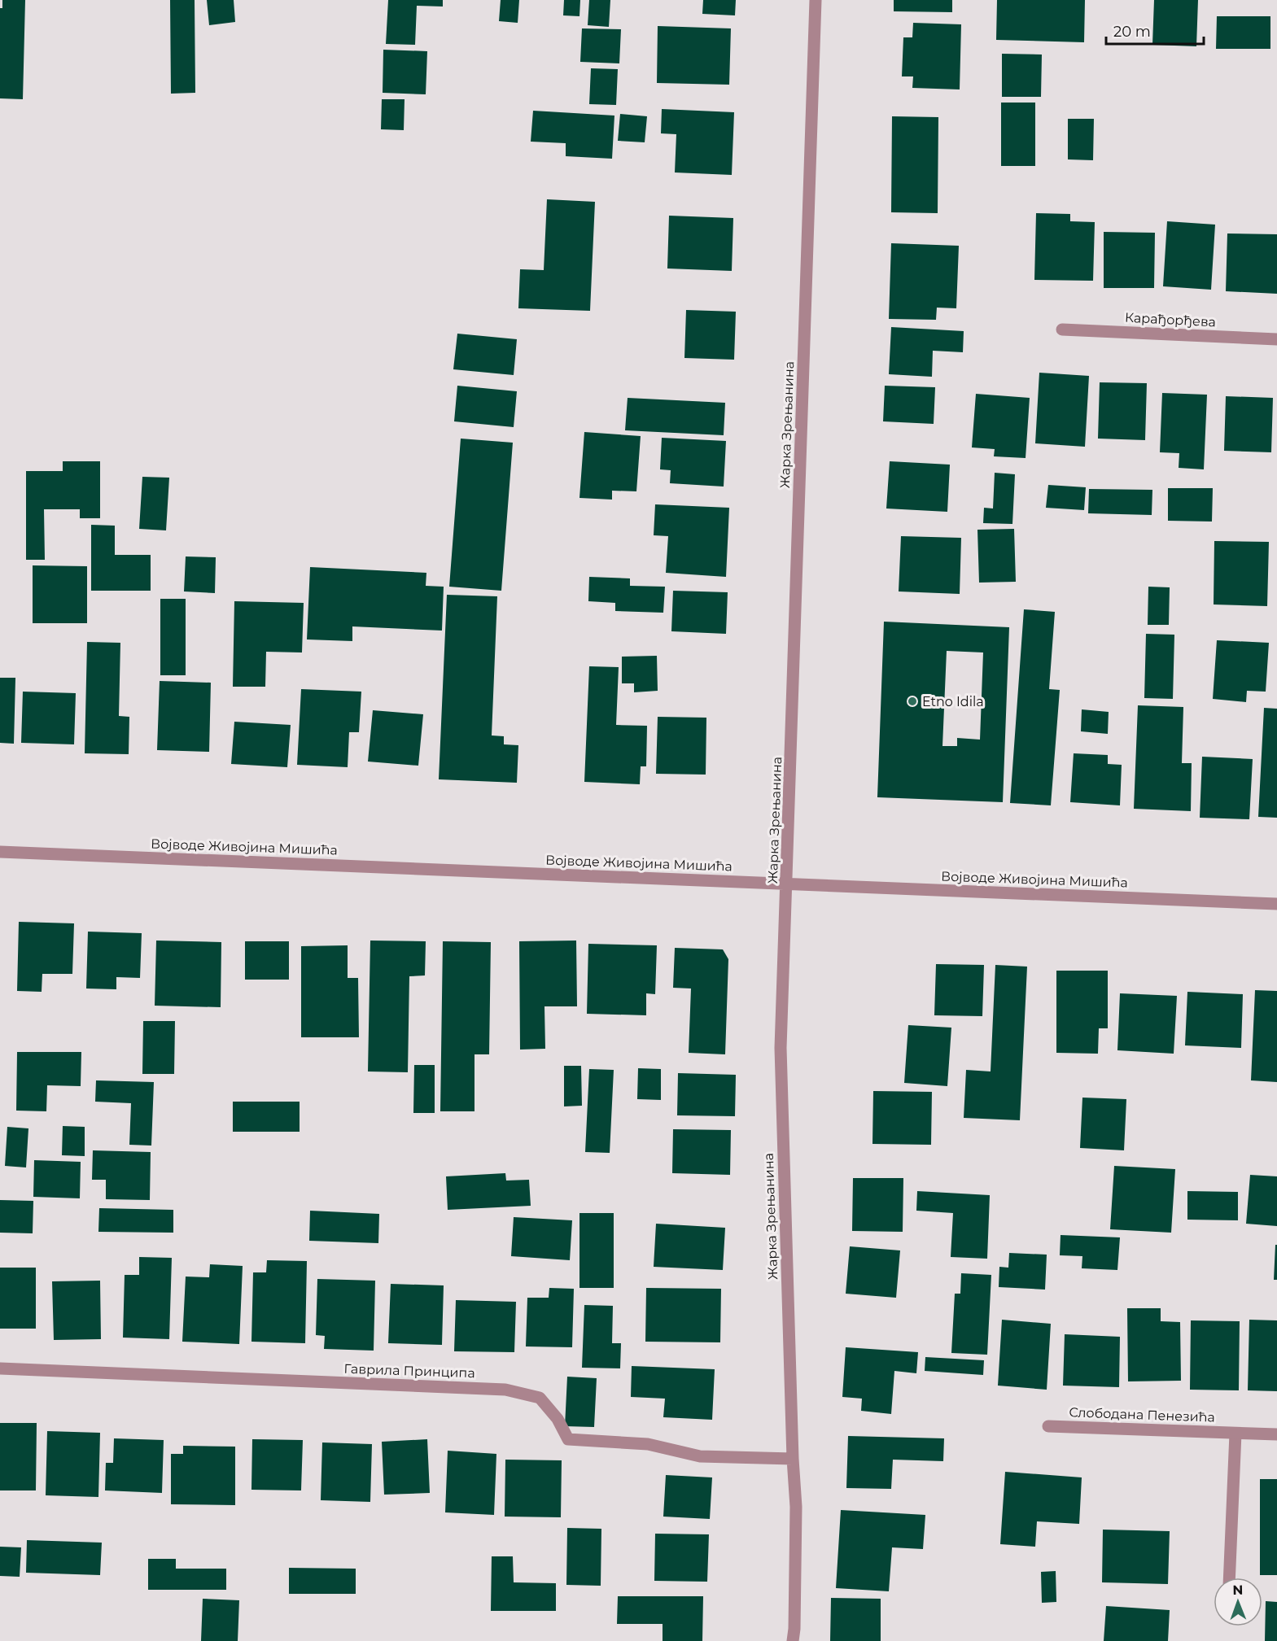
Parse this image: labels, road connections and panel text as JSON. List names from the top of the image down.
{
  "streets": {
    "street": [
      "Карађорђева",
      "Жарка Зрењанина",
      "Војводе Живојина Мишића",
      "Гаврила Принципа",
      "Слободана Пенезића"
    ]
  },
  "crossings": [
    ["Жарка Зрењанина", "Војводе Живојина Мишића"],
    ["Жарка Зрењанина", "Гаврила Принципа"]
  ],
  "places": ["Etno Idila"],
  "scale_bar": "20 m",
  "north": "top"
}
